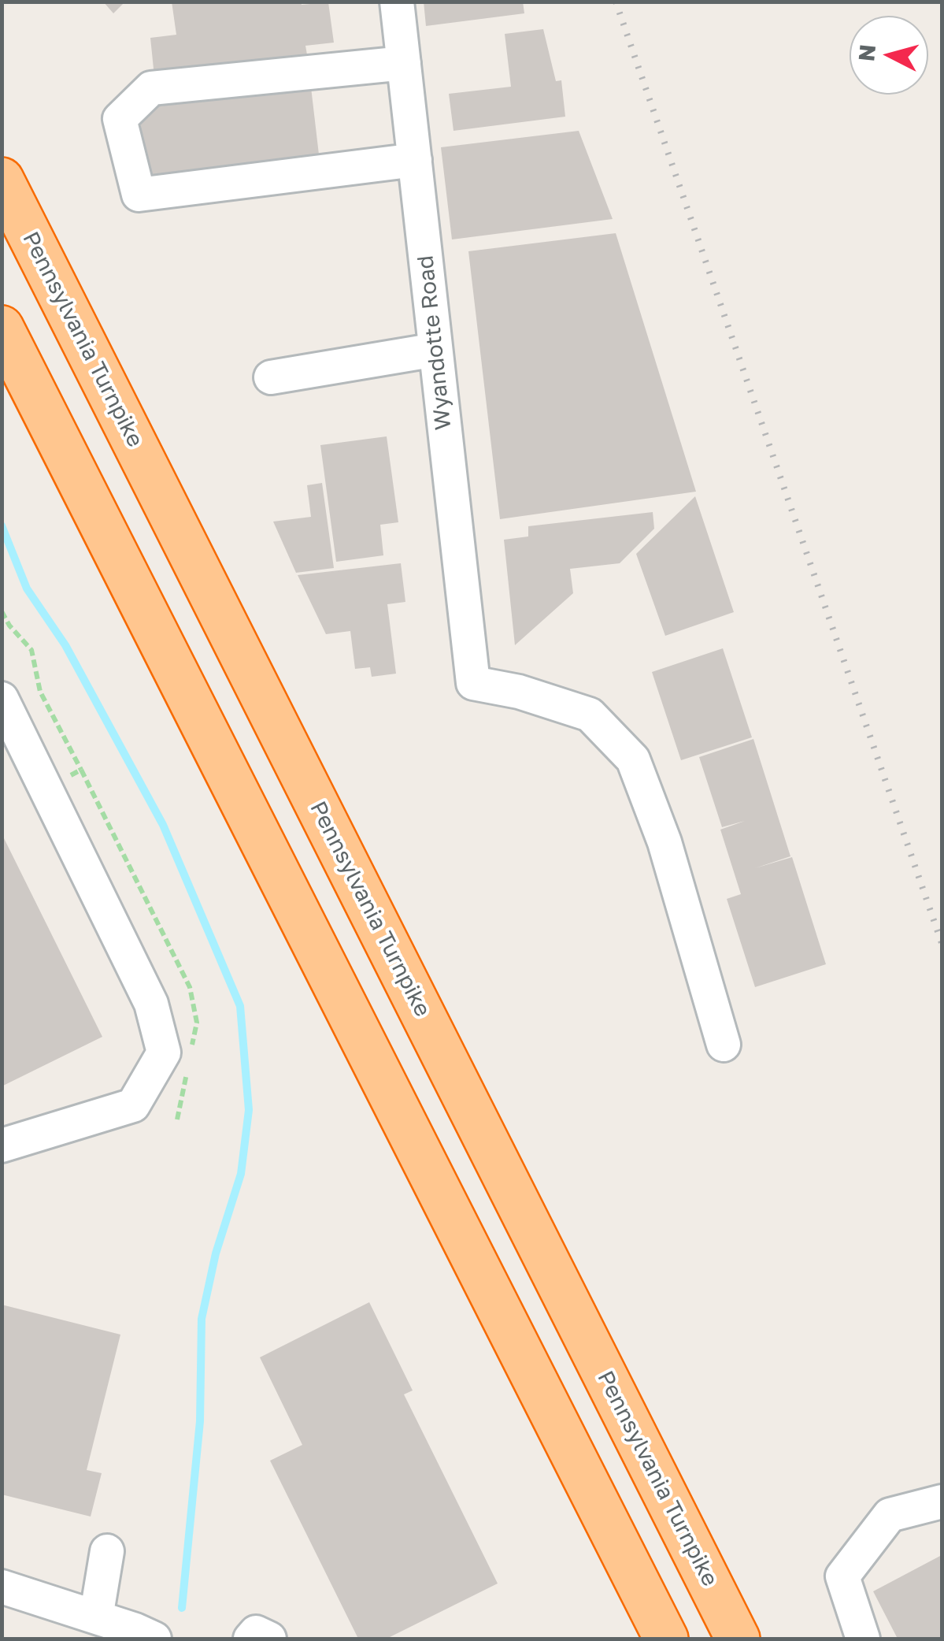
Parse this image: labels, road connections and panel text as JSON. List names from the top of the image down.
{
  "streets": {
    "highway": ["Pennsylvania Turnpike"],
    "street": ["Wyandotte Road"]
  },
  "north": "left"
}
